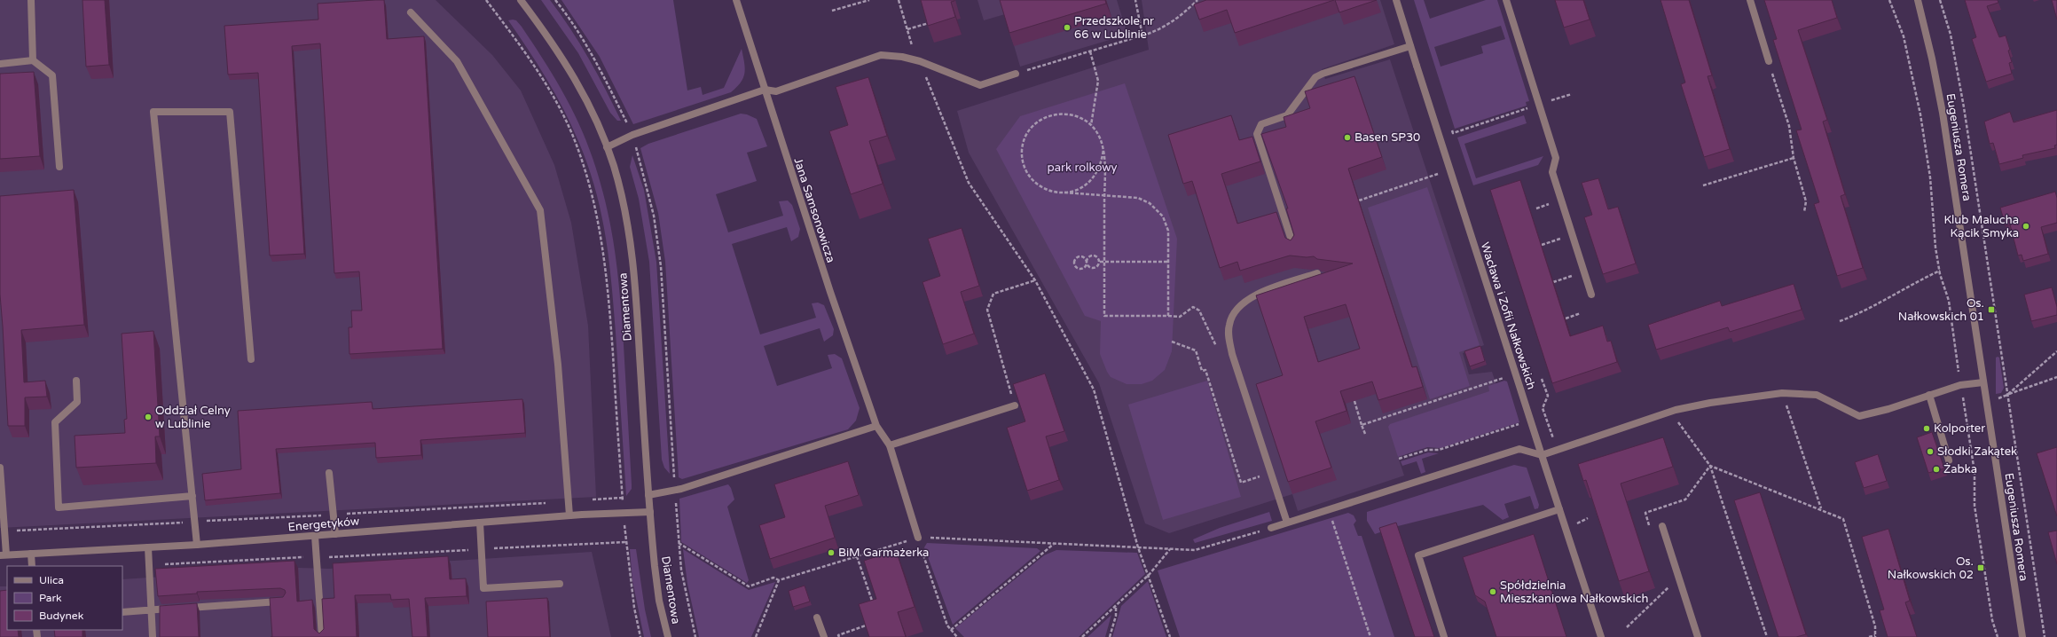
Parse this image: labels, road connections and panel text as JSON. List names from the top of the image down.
{
  "streets": {
    "street": [
      "Eugeniusza Romera",
      "Jana Samsonowicza",
      "Diamentowa",
      "Wacława i Zofii Nałkowskich",
      "Energetyków"
    ]
  },
  "crossings": [
    ["Diamentowa", "Energetyków"]
  ],
  "parks": ["park rolkowy"],
  "places": {
    "other": [
      "Przedszkole nr 66 w Lublinie",
      "Basen SP30",
      "Klub Malucha Kącik Smyka",
      "Oddział Celny w Lublinie",
      "Kolporter",
      "Słodki Zakątek",
      "Żabka",
      "BiM Garmażerka",
      "Spółdzielnia Mieszkaniowa Nałkowskich"
    ],
    "transit": ["Os. Nałkowskich 01", "Os. Nałkowskich 02"]
  },
  "legend": ["Ulica", "Park", "Budynek"]
}
